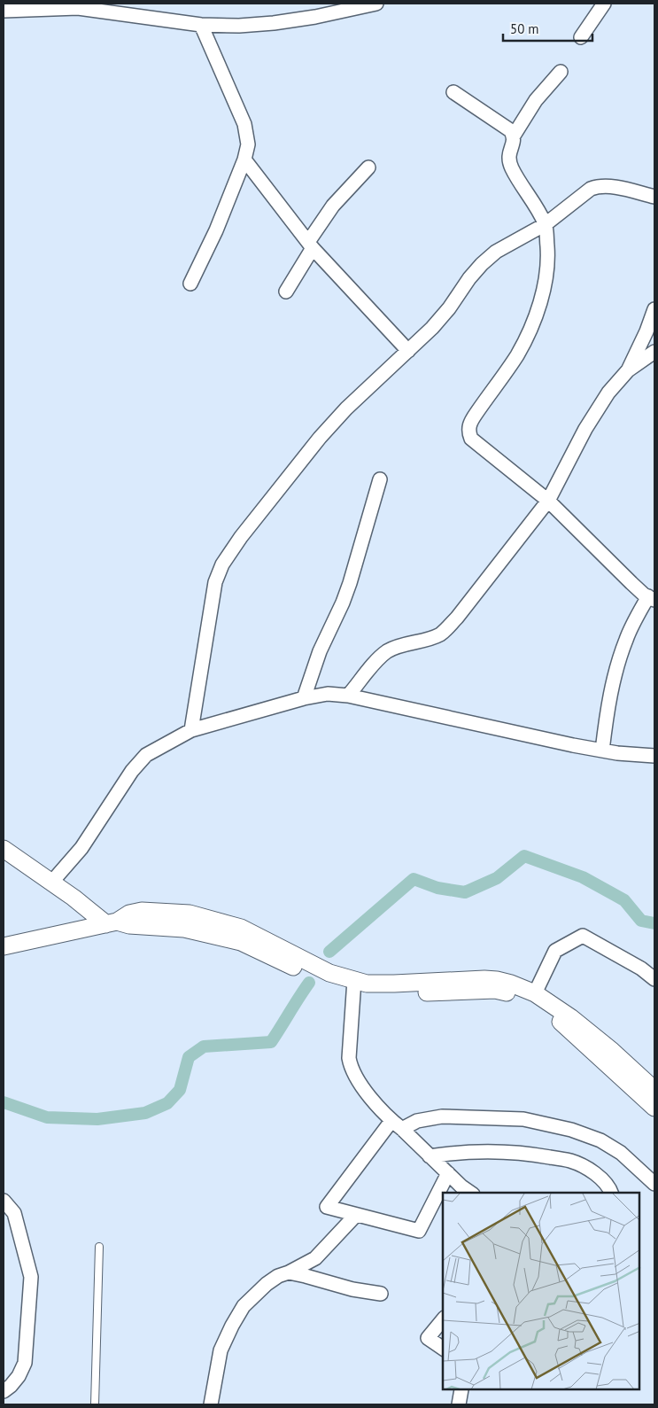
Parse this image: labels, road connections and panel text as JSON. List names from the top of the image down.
{
  "scale_bar": "50 m"
}
